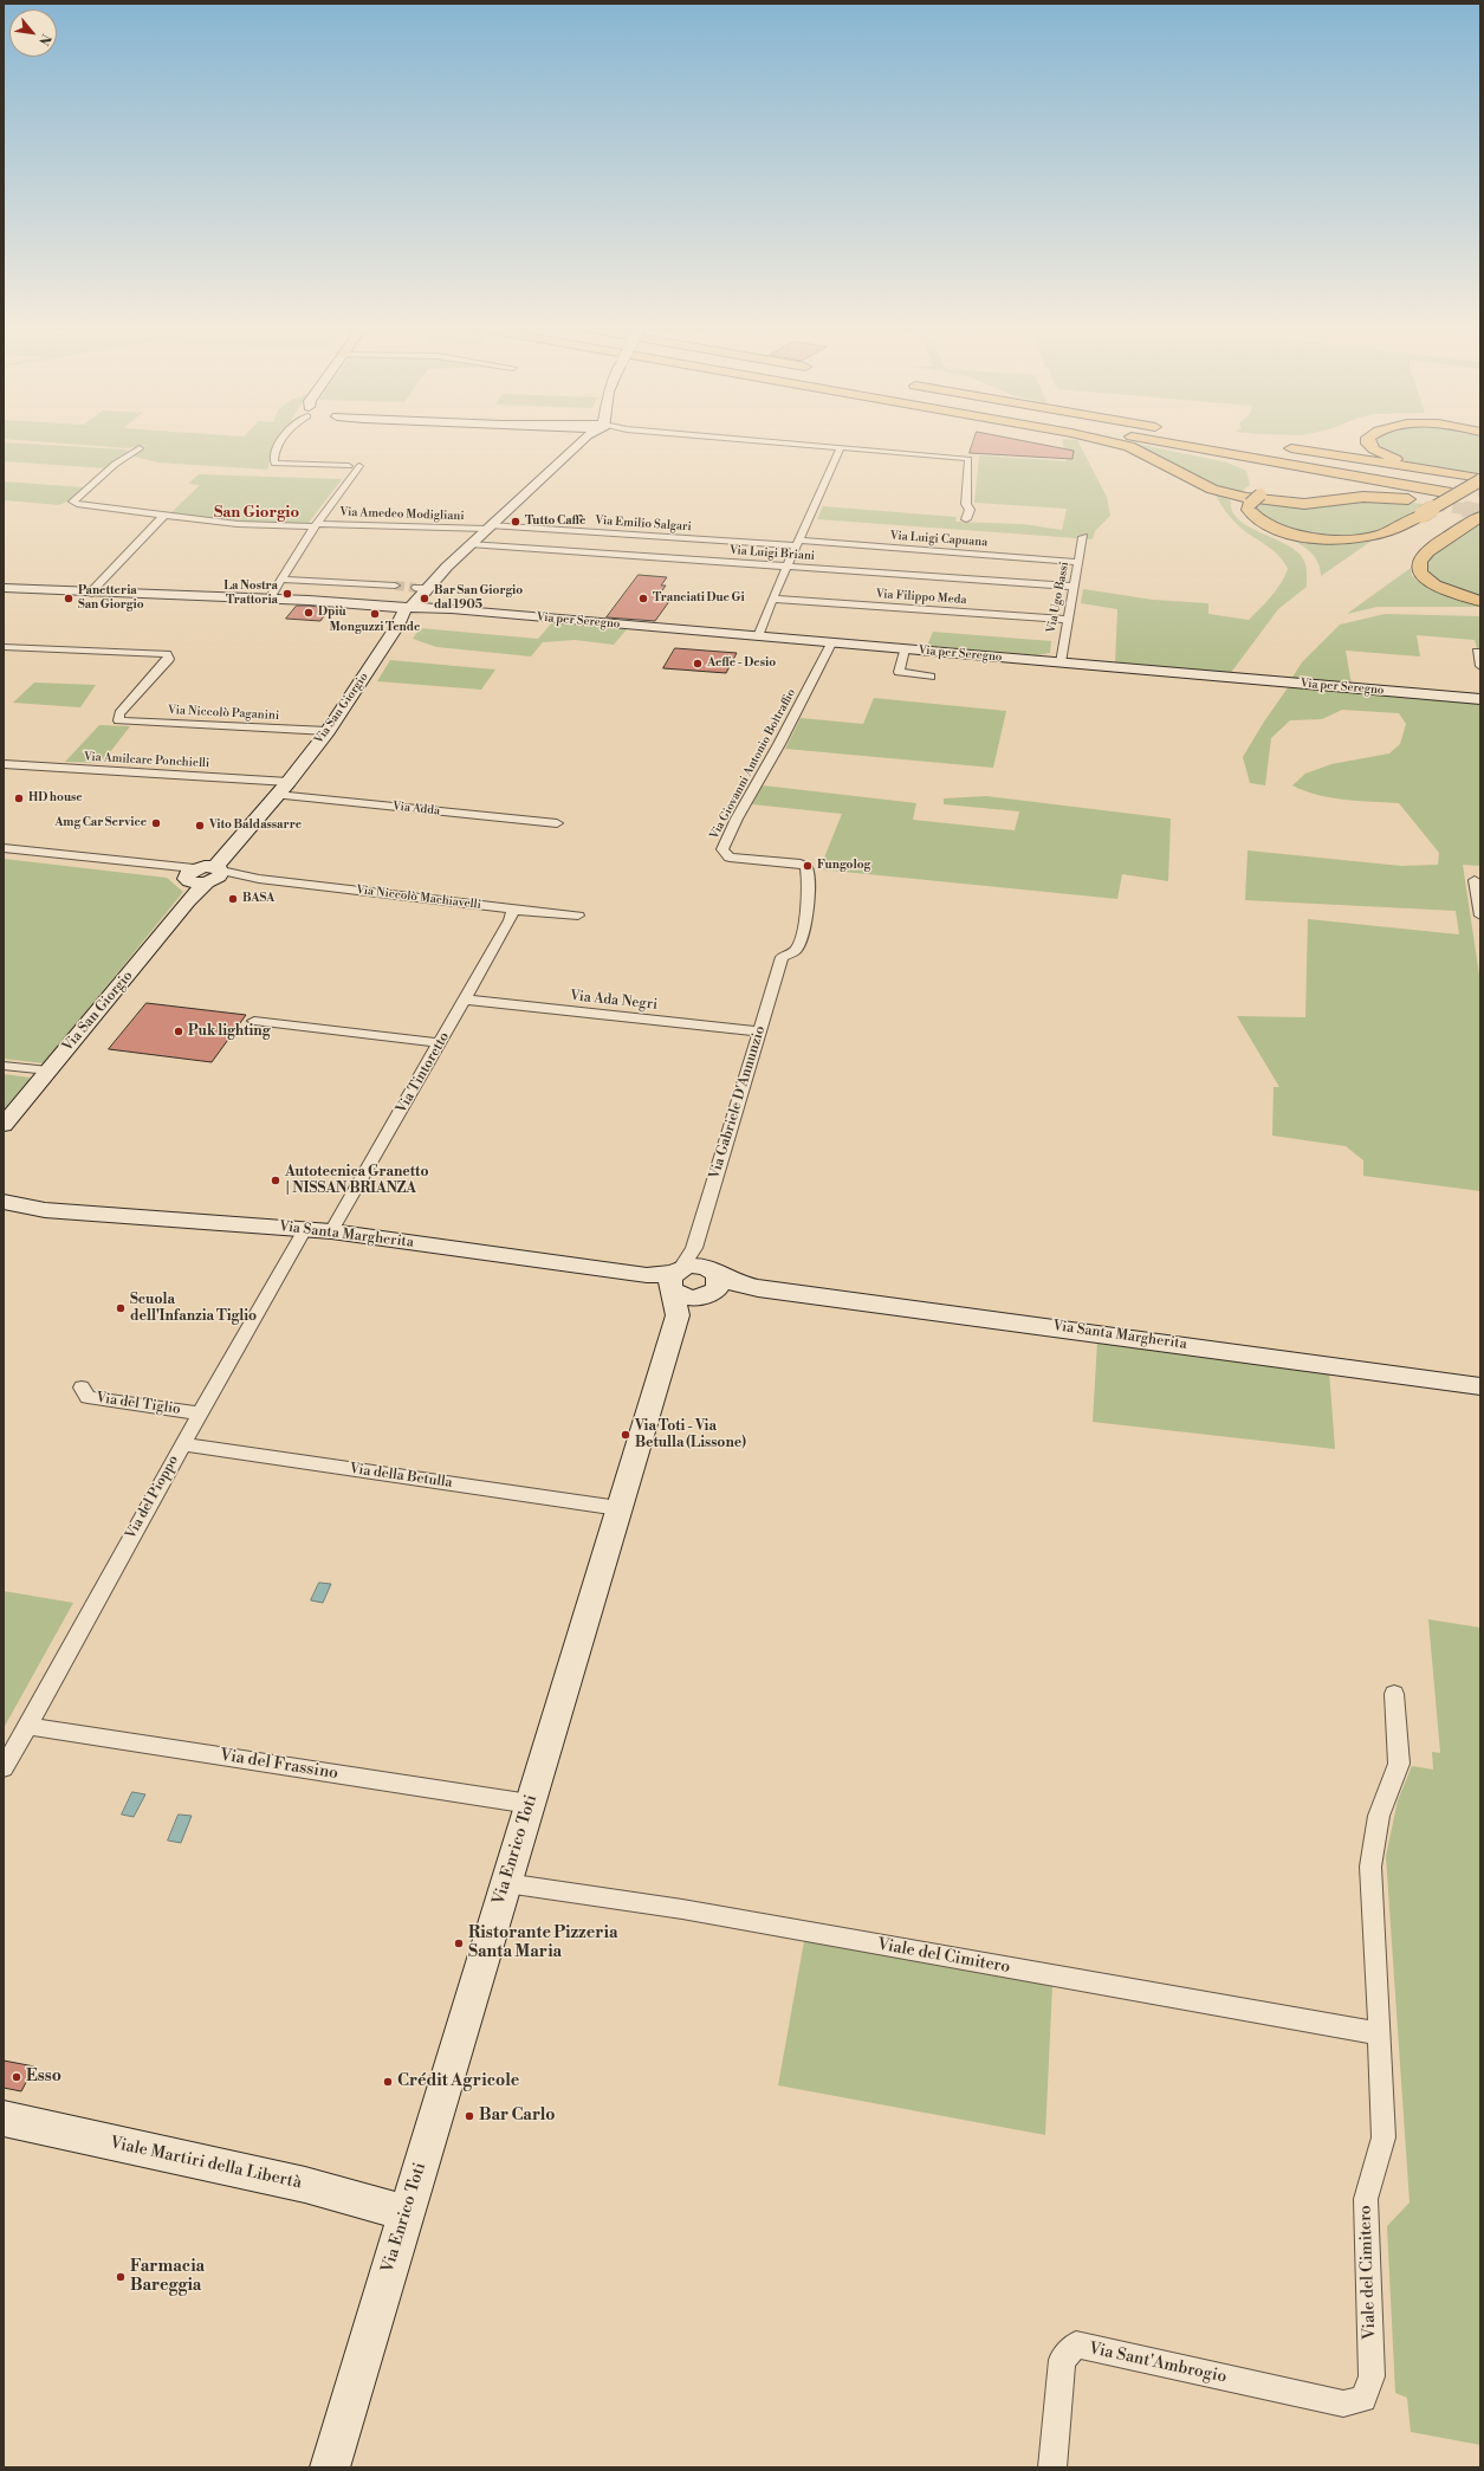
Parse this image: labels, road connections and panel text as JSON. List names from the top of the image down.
{
  "streets": {
    "street": [
      "Via Amedeo Modigliani",
      "Via Emilio Salgari",
      "Via Luigi Capuana",
      "Via Luigi Briani",
      "Via Filippo Meda",
      "Via Ugo Bassi",
      "Via per Seregno",
      "Via San Giorgio",
      "Via Niccolò Paganini",
      "Via Amilcare Ponchielli",
      "Via Giovanni Antonio Boltraffio",
      "Via Adda",
      "Via Niccolò Machiavelli",
      "Via Ada Negri",
      "Via Tintoretto",
      "Via Gabriele D'Annunzio",
      "Via Santa Margherita",
      "Via del Tiglio",
      "Via della Betulla",
      "Via del Pioppo",
      "Via del Frassino",
      "Via Enrico Toti",
      "Viale del Cimitero",
      "Viale Martiri della Libertà",
      "Via Sant'Ambrogio"
    ]
  },
  "crossings": [
    ["Via Amedeo Modigliani", "Via Emilio Salgari"],
    ["Via Emilio Salgari", "Via Luigi Capuana"],
    ["Via Luigi Capuana", "Via Ugo Bassi"],
    ["Via Luigi Briani", "Via Ugo Bassi"],
    ["Via Filippo Meda", "Via Ugo Bassi"],
    ["Via Ugo Bassi", "Via per Seregno"],
    ["Via per Seregno", "Via San Giorgio"],
    ["Via per Seregno", "Via Giovanni Antonio Boltraffio"],
    ["Via San Giorgio", "Via Niccolò Paganini"],
    ["Via San Giorgio", "Via Amilcare Ponchielli"],
    ["Via San Giorgio", "Via Adda"],
    ["Via San Giorgio", "Via Niccolò Machiavelli"],
    ["Via Giovanni Antonio Boltraffio", "Via Gabriele D'Annunzio"],
    ["Via Niccolò Machiavelli", "Via Tintoretto"],
    ["Via Ada Negri", "Via Tintoretto"],
    ["Via Ada Negri", "Via Gabriele D'Annunzio"],
    ["Via Tintoretto", "Via Santa Margherita"],
    ["Via Gabriele D'Annunzio", "Via Santa Margherita"],
    ["Via Gabriele D'Annunzio", "Via Enrico Toti"],
    ["Via Santa Margherita", "Via del Pioppo"],
    ["Via Santa Margherita", "Via Enrico Toti"],
    ["Via del Tiglio", "Via del Pioppo"],
    ["Via della Betulla", "Via del Pioppo"],
    ["Via della Betulla", "Via Enrico Toti"],
    ["Via del Pioppo", "Via del Frassino"],
    ["Via del Frassino", "Via Enrico Toti"],
    ["Via Enrico Toti", "Viale del Cimitero"],
    ["Via Enrico Toti", "Viale Martiri della Libertà"],
    ["Viale del Cimitero", "Via Sant'Ambrogio"]
  ],
  "districts": ["San Giorgio"],
  "places": [
    "Tutto Caffè",
    "La Nostra Trattoria",
    "Panetteria San Giorgio",
    "Bar San Giorgio dal 1905",
    "Tranciati Due Gi",
    "Dpiù",
    "Monguzzi Tende",
    "Aeffe - Desio",
    "HD house",
    "Amg Car Service",
    "Vito Baldassarre",
    "Fungolog",
    "BASA",
    "Puk lighting",
    "Autotecnica Granetto | NISSAN BRIANZA",
    "Scuola dell'Infanzia Tiglio",
    "Via Toti - Via Betulla (Lissone)",
    "Ristorante Pizzeria Santa Maria",
    "Esso",
    "Crédit Agricole",
    "Bar Carlo",
    "Farmacia Bareggia"
  ],
  "north": "bottom right"
}
